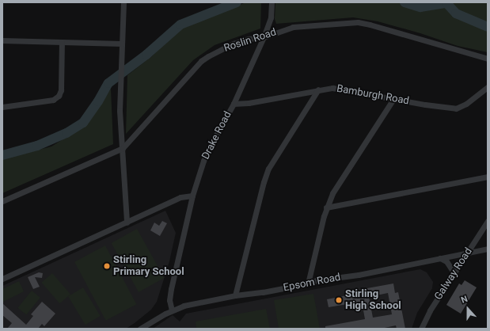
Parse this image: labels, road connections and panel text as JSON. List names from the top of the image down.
{
  "streets": {
    "street": [
      "Roslin Road",
      "Bamburgh Road",
      "Drake Road",
      "Galway Road",
      "Epsom Road"
    ]
  },
  "crossings": [
    ["Roslin Road", "Drake Road"],
    ["Bamburgh Road", "Drake Road"],
    ["Drake Road", "Epsom Road"],
    ["Galway Road", "Epsom Road"]
  ],
  "places": ["Stirling Primary School", "Stirling High School"],
  "north": "top"
}
